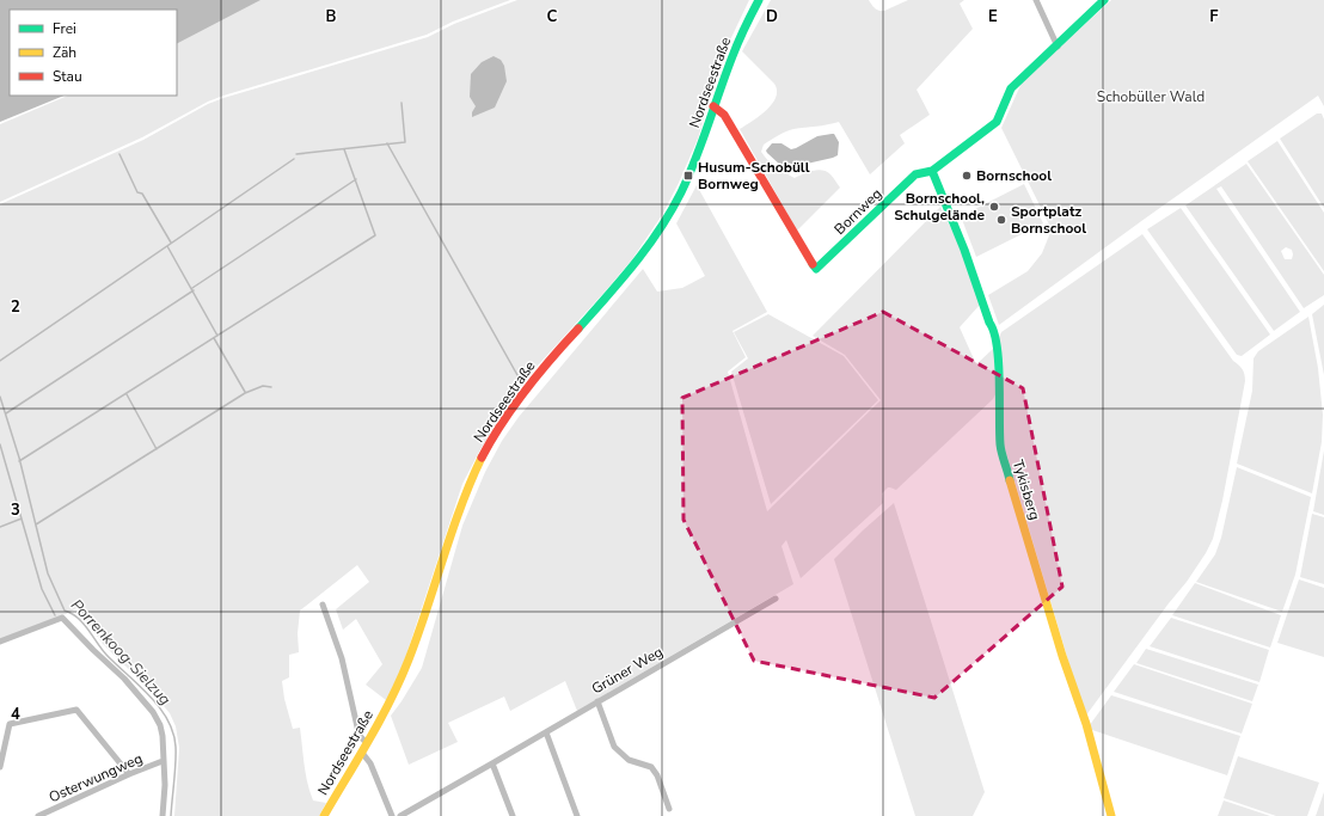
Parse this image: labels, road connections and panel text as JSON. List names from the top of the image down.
{
  "streets": {
    "street": [
      "Nordseestraße",
      "Bornweg",
      "Tykisberg",
      "Grüner Weg",
      "Osterwungweg"
    ]
  },
  "crossings": [
    ["Nordseestraße", "Bornweg"],
    ["Bornweg", "Tykisberg"]
  ],
  "water": ["Porrenkoog-Sielzug"],
  "parks": ["Schobüller Wald"],
  "places": {
    "transit": ["Husum-Schobüll Bornweg"],
    "other": ["Bornschool", "Bornschool, Schulgelände", "Sportplatz Bornschool"]
  },
  "legend": ["Frei", "Zäh", "Stau"],
  "grid": {
    "columns": [
      "B",
      "C",
      "D",
      "E",
      "F"
    ],
    "rows": ["2", "3", "4"]
  }
}
